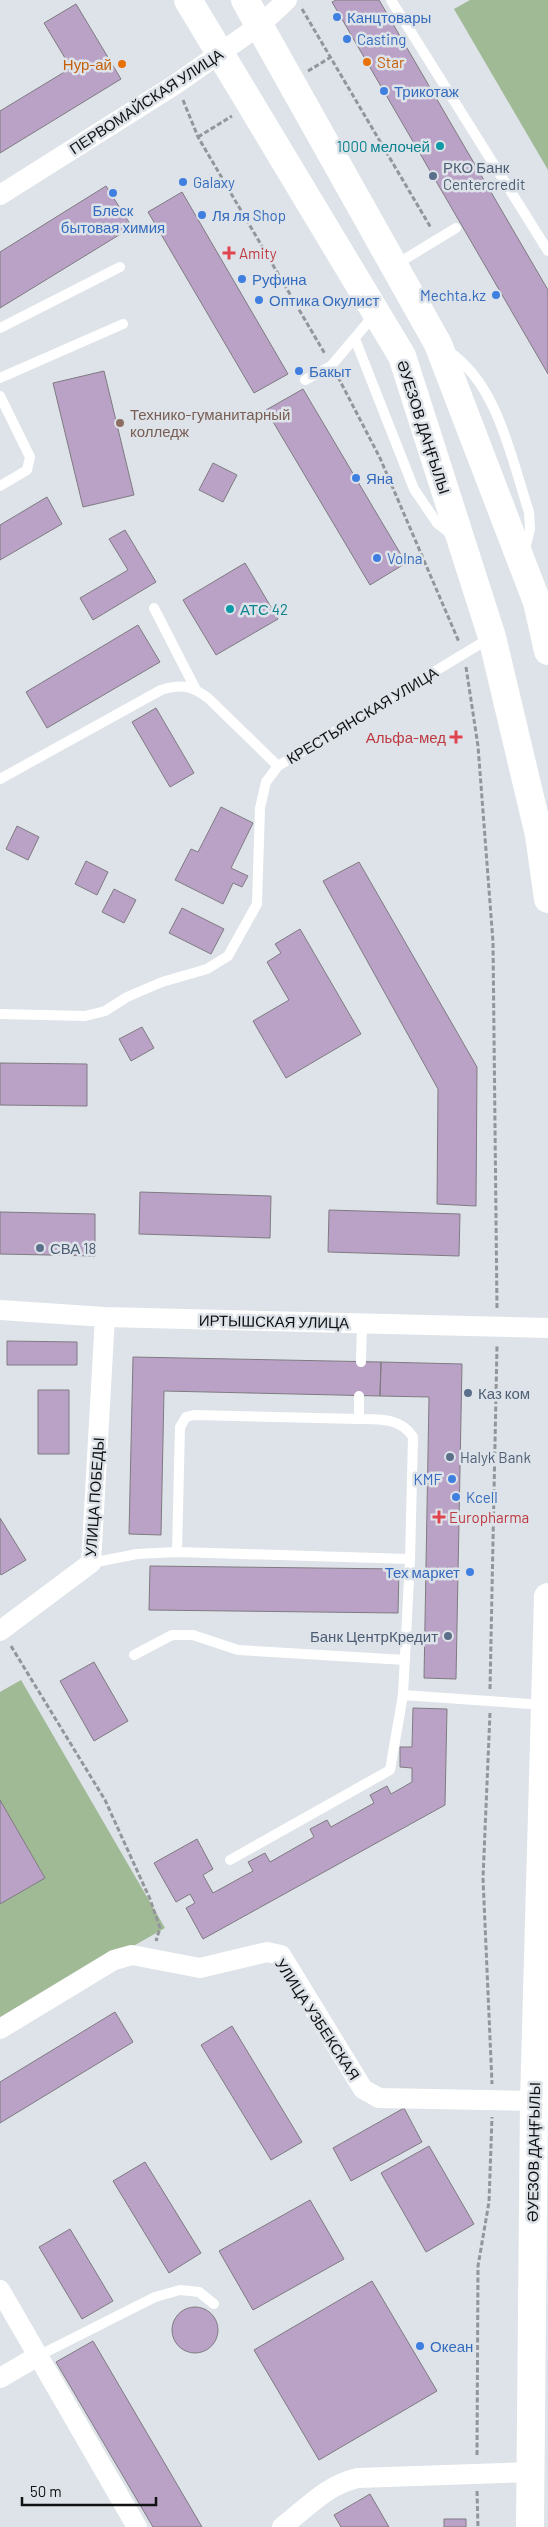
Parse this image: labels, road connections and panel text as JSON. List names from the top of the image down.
{
  "streets": {
    "main road": ["ӘУЕЗОВ ДАҢҒЫЛЫ"],
    "street": [
      "ПЕРВОМАЙСКАЯ УЛИЦА",
      "ИРТЫШСКАЯ УЛИЦА",
      "УЛИЦА ПОБЕДЫ",
      "УЛИЦА УЗБЕКСКАЯ"
    ],
    "lane": ["КРЕСТЬЯНСКАЯ УЛИЦА"]
  },
  "crossings": [
    ["ПЕРВОМАЙСКАЯ УЛИЦА", "ӘУЕЗОВ ДАҢҒЫЛЫ"],
    ["ӘУЕЗОВ ДАҢҒЫЛЫ", "КРЕСТЬЯНСКАЯ УЛИЦА"],
    ["ӘУЕЗОВ ДАҢҒЫЛЫ", "УЛИЦА УЗБЕКСКАЯ"],
    ["ИРТЫШСКАЯ УЛИЦА", "УЛИЦА ПОБЕДЫ"]
  ],
  "places": {
    "other": [
      "Канцтовары",
      "Casting",
      "Star",
      "Нур-ай",
      "Трикотаж",
      "1000 мелочей",
      "РКО Банк Centercredit",
      "Galaxy",
      "Блеск бытовая химия",
      "Ля ля Shop",
      "Руфина",
      "Mechta.kz",
      "Оптика Окулист",
      "Бакыт",
      "Технико-гуманитарный колледж",
      "Яна",
      "Volna",
      "АТС 42",
      "СВА 18",
      "Каз ком",
      "Halyk Bank",
      "KMF",
      "Kcell",
      "Тех маркет",
      "Банк ЦентрКредит",
      "Океан"
    ],
    "health": ["Amity", "Альфа-мед", "Europharma"]
  },
  "scale_bar": "50 m"
}
